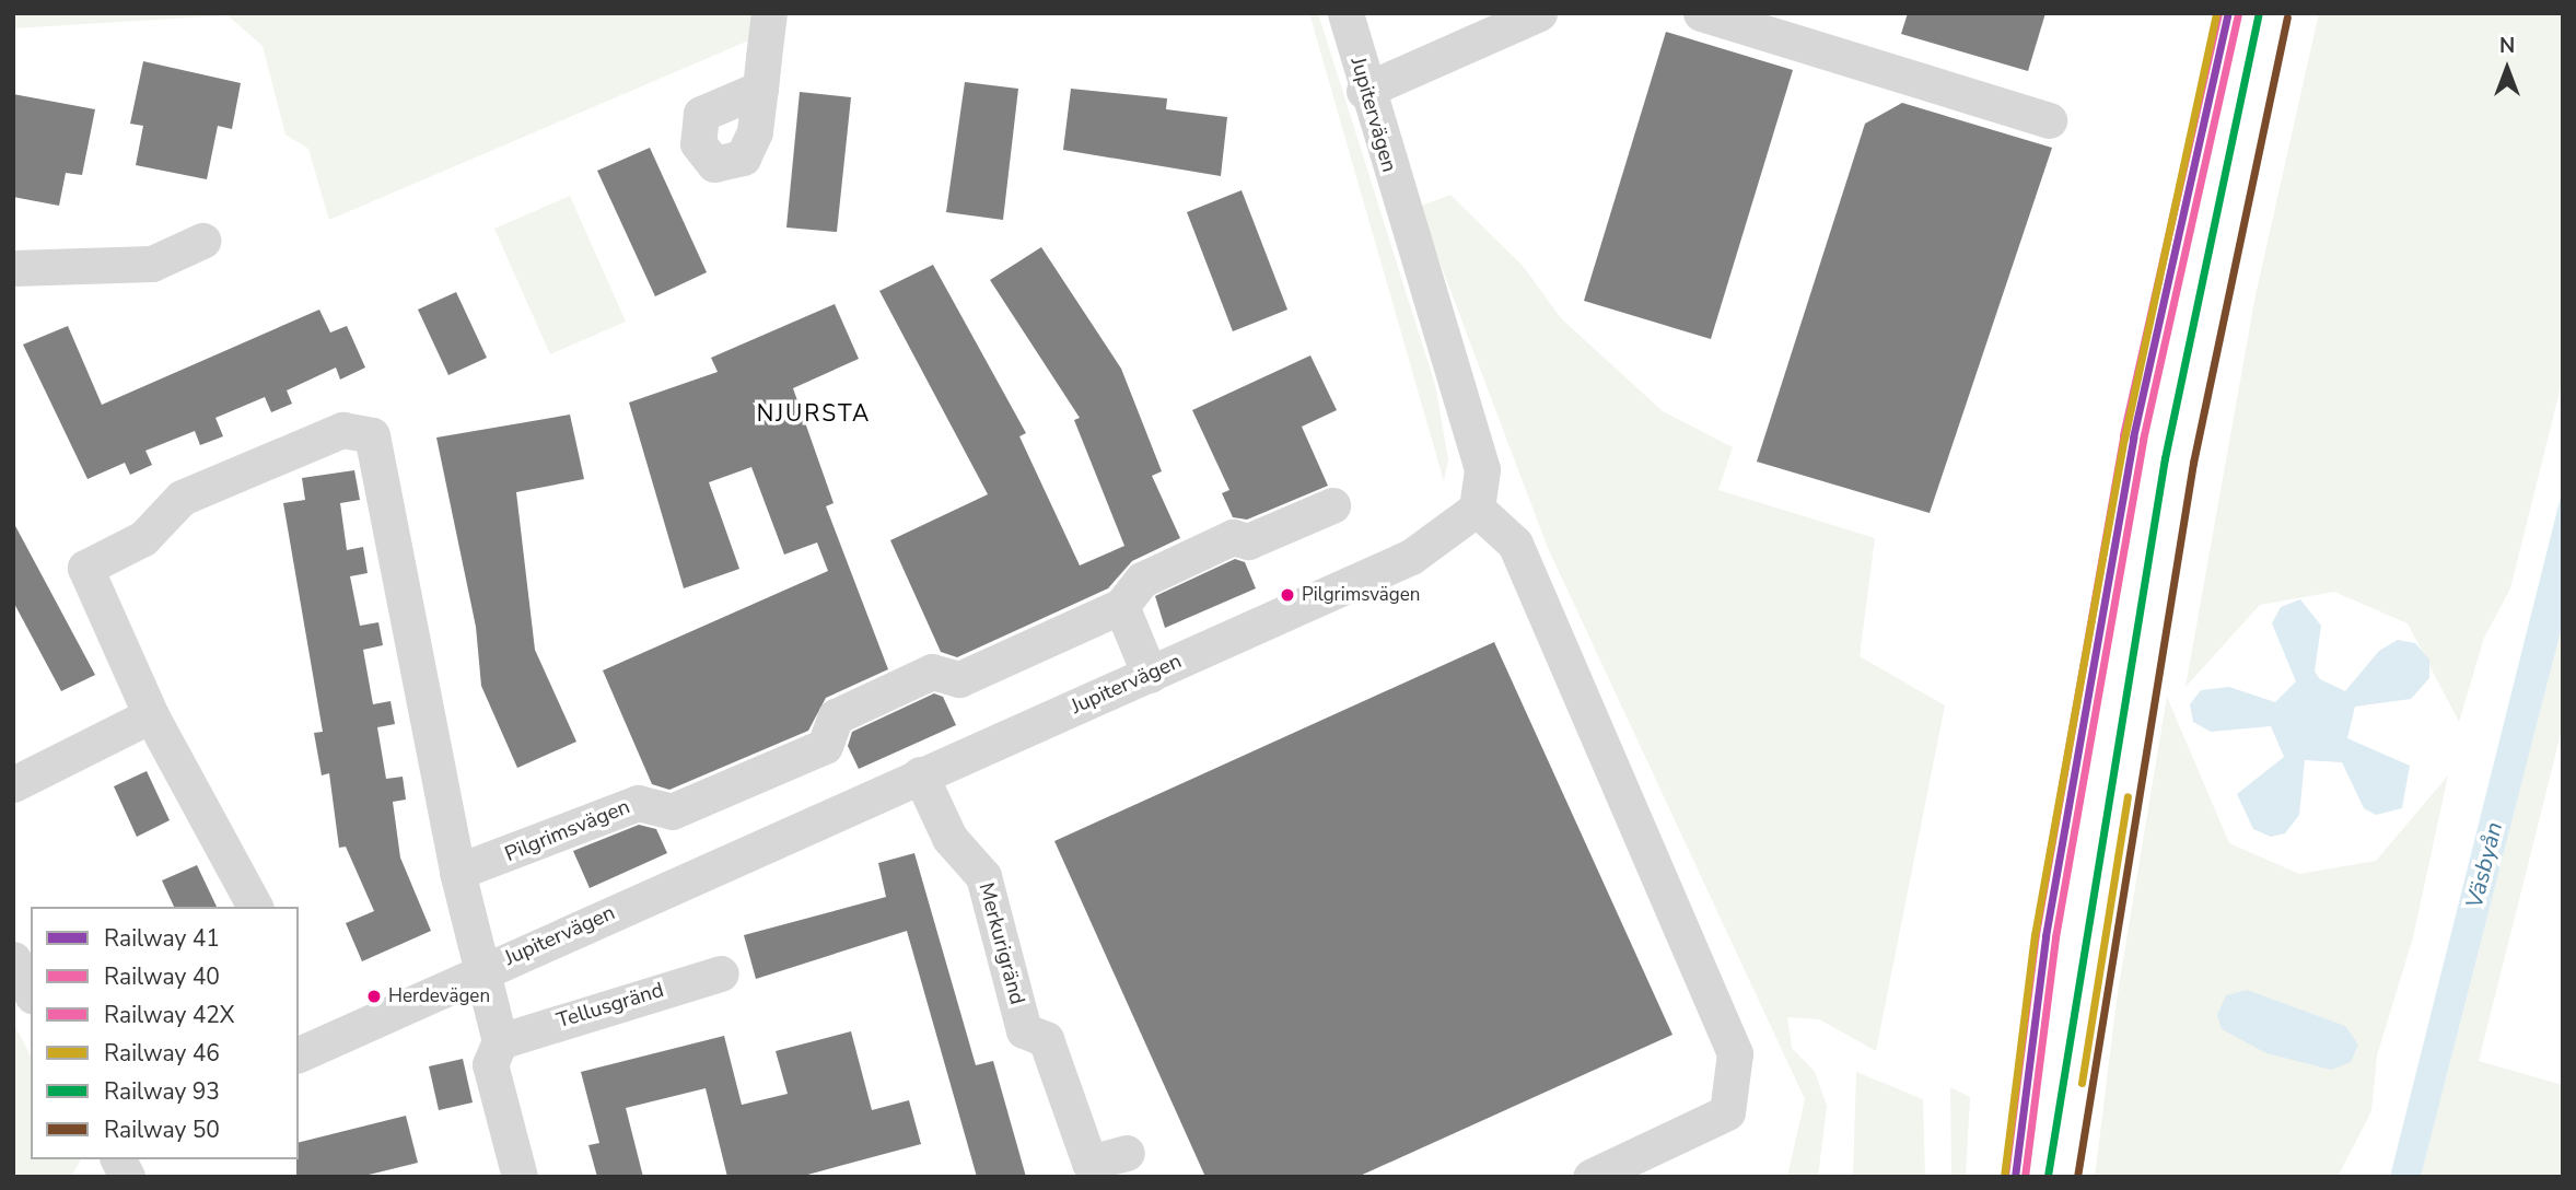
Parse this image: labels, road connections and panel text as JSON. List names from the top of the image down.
{
  "streets": {
    "street": [
      "Jupitervägen",
      "Pilgrimsvägen",
      "Merkurigränd",
      "Tellusgränd"
    ]
  },
  "crossings": [
    ["Jupitervägen", "Merkurigränd"]
  ],
  "districts": ["NJURSTA"],
  "water": ["Väsbyån"],
  "places": ["Pilgrimsvägen", "Herdevägen"],
  "lines": [
    "rail line 41",
    "rail line 42X",
    "rail line 93",
    "rail line 40",
    "rail line 46",
    "rail line 50"
  ],
  "legend": [
    "Railway 41",
    "Railway 40",
    "Railway 42X",
    "Railway 46",
    "Railway 93",
    "Railway 50"
  ],
  "north": "top"
}
